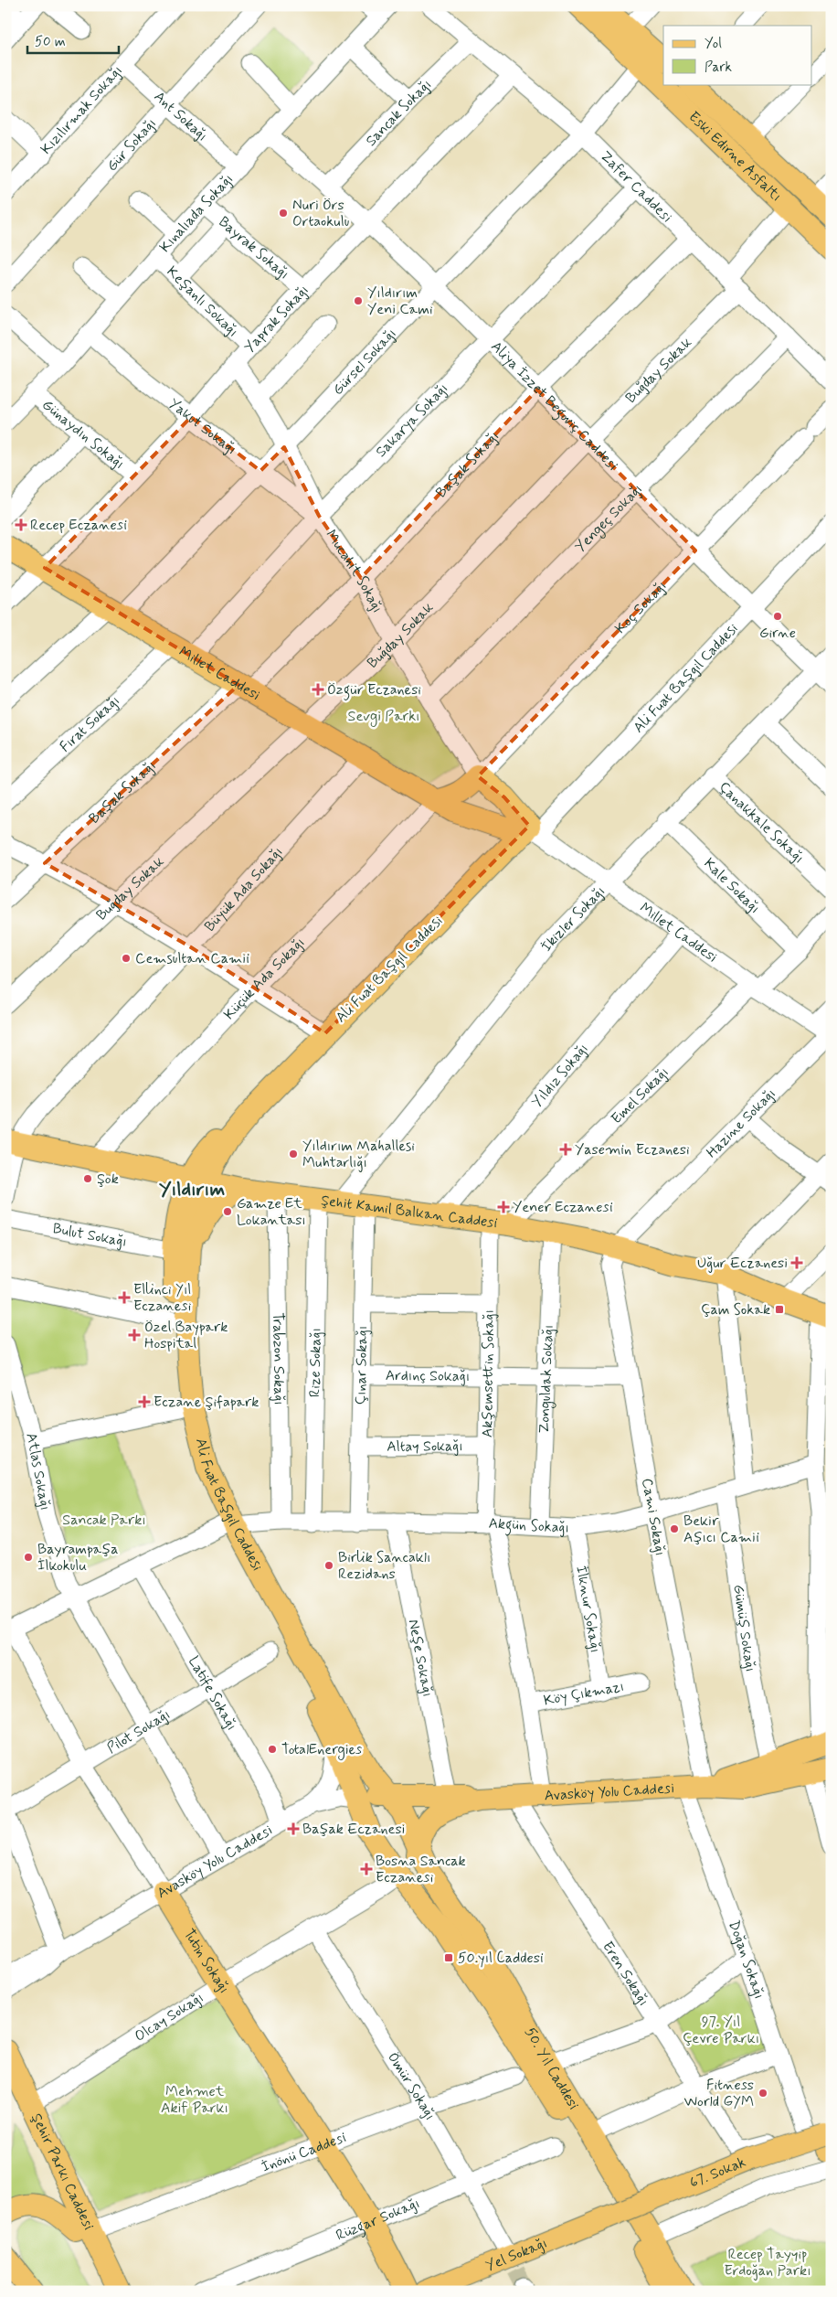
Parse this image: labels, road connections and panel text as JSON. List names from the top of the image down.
{
  "streets": {
    "main road": [
      "Eski Edirne Asfaltı",
      "Millet Caddesi",
      "Ali Fuat Başgil Caddesi",
      "Şehit Kamil Balkan Caddesi",
      "Avasköy Yolu Caddesi",
      "Tutin Sokağı",
      "50. Yıl Caddesi",
      "Şehir Parkı Caddesi",
      "67. Sokak",
      "Yel Sokağı"
    ],
    "street": [
      "Kızılırmak Sokağı",
      "Sancak Sokağı",
      "Ant Sokağı",
      "Gür Sokağı",
      "Zafer Caddesi",
      "Kınalıada Sokağı",
      "Bayrak Sokağı",
      "Keşanlı Sokağı",
      "Yaprak Sokağı",
      "Gürsel Sokağı",
      "Buğday Sokak",
      "Aliya İzzet Begoviç Caddesi",
      "Sakarya Sokağı",
      "Yakut Sokağı",
      "Günaydın Sokağı",
      "Başak Sokağı",
      "Yengeç Sokağı",
      "Mucahit Sokağı",
      "Koç Sokağı",
      "Fırat Sokağı",
      "Çanakkale Sokağı",
      "Kale Sokağı",
      "Büyük Ada Sokağı",
      "İkizler Sokağı",
      "Küçük Ada Sokağı",
      "Yıldız Sokağı",
      "Emel Sokağı",
      "Hazine Sokağı",
      "Bulut Sokağı",
      "Trabzon Sokağı",
      "Rize Sokağı",
      "Çınar Sokağı",
      "Akşemsettin Sokağı",
      "Ardınç Sokağı",
      "Zonguldak Sokağı",
      "Altay Sokağı",
      "Atlas Sokağı",
      "Cami Sokağı",
      "Akgün Sokağı",
      "İlknur Sokağı",
      "Gümüş Sokağı",
      "Neşe Sokağı",
      "Latife Sokağı",
      "Köy Çıkmazı",
      "Pilot Sokağı",
      "Doğan Sokağı",
      "Eren Sokağı",
      "Olcay Sokağı",
      "Ömür Sokağı",
      "İnönü Caddesi",
      "Rüzgar Sokağı"
    ]
  },
  "crossings": [
    ["Kızılırmak Sokağı", "Ant Sokağı"],
    ["Sancak Sokağı", "Zafer Caddesi"],
    ["Sancak Sokağı", "Aliya İzzet Begoviç Caddesi"],
    ["Ant Sokağı", "Gür Sokağı"],
    ["Ant Sokağı", "Kınalıada Sokağı"],
    ["Eski Edirne Asfaltı", "Gürsel Sokağı"],
    ["Eski Edirne Asfaltı", "Buğday Sokak"],
    ["Zafer Caddesi", "Yaprak Sokağı"],
    ["Zafer Caddesi", "Gürsel Sokağı"],
    ["Zafer Caddesi", "Buğday Sokak"],
    ["Zafer Caddesi", "Sakarya Sokağı"],
    ["Zafer Caddesi", "Başak Sokağı"],
    ["Zafer Caddesi", "Yengeç Sokağı"],
    ["Kınalıada Sokağı", "Bayrak Sokağı"],
    ["Kınalıada Sokağı", "Keşanlı Sokağı"],
    ["Kınalıada Sokağı", "Aliya İzzet Begoviç Caddesi"],
    ["Kınalıada Sokağı", "Yakut Sokağı"],
    ["Kınalıada Sokağı", "Günaydın Sokağı"],
    ["Bayrak Sokağı", "Yaprak Sokağı"],
    ["Keşanlı Sokağı", "Yaprak Sokağı"],
    ["Yaprak Sokağı", "Aliya İzzet Begoviç Caddesi"],
    ["Yaprak Sokağı", "Yakut Sokağı"],
    ["Yaprak Sokağı", "Günaydın Sokağı"],
    ["Yaprak Sokağı", "Mucahit Sokağı"],
    ["Yaprak Sokağı", "Millet Caddesi"],
    ["Gürsel Sokağı", "Aliya İzzet Begoviç Caddesi"],
    ["Gürsel Sokağı", "Yakut Sokağı"],
    ["Gürsel Sokağı", "Mucahit Sokağı"],
    ["Gürsel Sokağı", "Millet Caddesi"],
    ["Buğday Sokak", "Aliya İzzet Begoviç Caddesi"],
    ["Buğday Sokak", "Mucahit Sokağı"],
    ["Buğday Sokak", "Millet Caddesi"],
    ["Aliya İzzet Begoviç Caddesi", "Sakarya Sokağı"],
    ["Aliya İzzet Begoviç Caddesi", "Başak Sokağı"],
    ["Aliya İzzet Begoviç Caddesi", "Yengeç Sokağı"],
    ["Aliya İzzet Begoviç Caddesi", "Koç Sokağı"],
    ["Aliya İzzet Begoviç Caddesi", "Ali Fuat Başgil Caddesi"],
    ["Aliya İzzet Begoviç Caddesi", "İkizler Sokağı"],
    ["Sakarya Sokağı", "Yakut Sokağı"],
    ["Sakarya Sokağı", "Mucahit Sokağı"],
    ["Sakarya Sokağı", "Millet Caddesi"],
    ["Sakarya Sokağı", "Fırat Sokağı"],
    ["Yakut Sokağı", "Mucahit Sokağı"],
    ["Başak Sokağı", "Mucahit Sokağı"],
    ["Başak Sokağı", "Millet Caddesi"],
    ["Yengeç Sokağı", "Mucahit Sokağı"],
    ["Mucahit Sokağı", "Koç Sokağı"],
    ["Millet Caddesi", "Ali Fuat Başgil Caddesi"],
    ["Millet Caddesi", "Fırat Sokağı"],
    ["Millet Caddesi", "Büyük Ada Sokağı"],
    ["Millet Caddesi", "İkizler Sokağı"],
    ["Millet Caddesi", "Küçük Ada Sokağı"],
    ["Millet Caddesi", "Yıldız Sokağı"],
    ["Millet Caddesi", "Emel Sokağı"],
    ["Millet Caddesi", "Hazine Sokağı"],
    ["Ali Fuat Başgil Caddesi", "Şehit Kamil Balkan Caddesi"],
    ["Ali Fuat Başgil Caddesi", "Bulut Sokağı"],
    ["Ali Fuat Başgil Caddesi", "Akgün Sokağı"],
    ["Ali Fuat Başgil Caddesi", "Avasköy Yolu Caddesi"],
    ["Ali Fuat Başgil Caddesi", "50. Yıl Caddesi"],
    ["Çanakkale Sokağı", "İkizler Sokağı"],
    ["Kale Sokağı", "İkizler Sokağı"],
    ["Kale Sokağı", "Emel Sokağı"],
    ["Büyük Ada Sokağı", "Şehit Kamil Balkan Caddesi"],
    ["İkizler Sokağı", "Şehit Kamil Balkan Caddesi"],
    ["İkizler Sokağı", "Rize Sokağı"],
    ["Küçük Ada Sokağı", "Şehit Kamil Balkan Caddesi"],
    ["Yıldız Sokağı", "Şehit Kamil Balkan Caddesi"],
    ["Emel Sokağı", "Şehit Kamil Balkan Caddesi"],
    ["Emel Sokağı", "Akşemsettin Sokağı"],
    ["Hazine Sokağı", "Şehit Kamil Balkan Caddesi"],
    ["Hazine Sokağı", "Cami Sokağı"],
    ["Şehit Kamil Balkan Caddesi", "Trabzon Sokağı"],
    ["Şehit Kamil Balkan Caddesi", "Rize Sokağı"],
    ["Şehit Kamil Balkan Caddesi", "Çınar Sokağı"],
    ["Şehit Kamil Balkan Caddesi", "Akşemsettin Sokağı"],
    ["Şehit Kamil Balkan Caddesi", "Zonguldak Sokağı"],
    ["Şehit Kamil Balkan Caddesi", "Cami Sokağı"],
    ["Trabzon Sokağı", "Akgün Sokağı"],
    ["Rize Sokağı", "Akgün Sokağı"],
    ["Çınar Sokağı", "Ardınç Sokağı"],
    ["Çınar Sokağı", "Altay Sokağı"],
    ["Çınar Sokağı", "Akgün Sokağı"],
    ["Akşemsettin Sokağı", "Ardınç Sokağı"],
    ["Akşemsettin Sokağı", "Altay Sokağı"],
    ["Akşemsettin Sokağı", "Akgün Sokağı"],
    ["Akşemsettin Sokağı", "Köy Çıkmazı"],
    ["Akşemsettin Sokağı", "Avasköy Yolu Caddesi"],
    ["Ardınç Sokağı", "Zonguldak Sokağı"],
    ["Ardınç Sokağı", "Cami Sokağı"],
    ["Zonguldak Sokağı", "Akgün Sokağı"],
    ["Atlas Sokağı", "Pilot Sokağı"],
    ["Atlas Sokağı", "Avasköy Yolu Caddesi"],
    ["Cami Sokağı", "Akgün Sokağı"],
    ["Cami Sokağı", "Avasköy Yolu Caddesi"],
    ["Cami Sokağı", "Doğan Sokağı"],
    ["Akgün Sokağı", "İlknur Sokağı"],
    ["Akgün Sokağı", "Gümüş Sokağı"],
    ["Akgün Sokağı", "Neşe Sokağı"],
    ["İlknur Sokağı", "Köy Çıkmazı"],
    ["Gümüş Sokağı", "Avasköy Yolu Caddesi"],
    ["Neşe Sokağı", "Avasköy Yolu Caddesi"],
    ["Latife Sokağı", "Pilot Sokağı"],
    ["Latife Sokağı", "Avasköy Yolu Caddesi"],
    ["Pilot Sokağı", "Tutin Sokağı"],
    ["Avasköy Yolu Caddesi", "Doğan Sokağı"],
    ["Avasköy Yolu Caddesi", "Tutin Sokağı"],
    ["Avasköy Yolu Caddesi", "Eren Sokağı"],
    ["Avasköy Yolu Caddesi", "Olcay Sokağı"],
    ["Avasköy Yolu Caddesi", "50. Yıl Caddesi"],
    ["Doğan Sokağı", "67. Sokak"],
    ["Tutin Sokağı", "Olcay Sokağı"],
    ["Tutin Sokağı", "İnönü Caddesi"],
    ["Tutin Sokağı", "Rüzgar Sokağı"],
    ["Eren Sokağı", "67. Sokak"],
    ["Olcay Sokağı", "50. Yıl Caddesi"],
    ["Olcay Sokağı", "Ömür Sokağı"],
    ["Olcay Sokağı", "Şehir Parkı Caddesi"],
    ["Ömür Sokağı", "İnönü Caddesi"],
    ["Ömür Sokağı", "Rüzgar Sokağı"],
    ["İnönü Caddesi", "Şehir Parkı Caddesi"],
    ["67. Sokak", "Yel Sokağı"]
  ],
  "districts": ["Yıldırım"],
  "parks": [
    "Sevgi Parkı",
    "Sancak Parkı",
    "97. Yıl Çevre Parkı",
    "Mehmet Akif Parkı",
    "Recep Tayyip Erdoğan Parkı"
  ],
  "places": {
    "other": [
      "Nuri Örs Ortaokulu",
      "Yıldırım Yeni Cami",
      "Girne",
      "Cemsultan Camii",
      "Yıldırım Mahallesi Muhtarlığı",
      "Şok",
      "Gamze Et Lokantası",
      "Bekir Aşıcı Camii",
      "Bayrampaşa İlkokulu",
      "Birlik Sancaklı Rezidans",
      "TotalEnergies",
      "Fitness World GYM"
    ],
    "health": [
      "Recep Eczanesi",
      "Özgür Eczanesi",
      "Yasemin Eczanesi",
      "Yener Eczanesi",
      "Uğur Eczanesi",
      "Ellinci Yıl Eczanesi",
      "Özel Baypark Hospital",
      "Eczane Şifapark",
      "Başak Eczanesi",
      "Bosna Sancak Eczanesi"
    ],
    "transit": ["Çam Sokak", "50.yıl Caddesi"]
  },
  "legend": ["Yol", "Park"],
  "scale_bar": "50 m"
}
